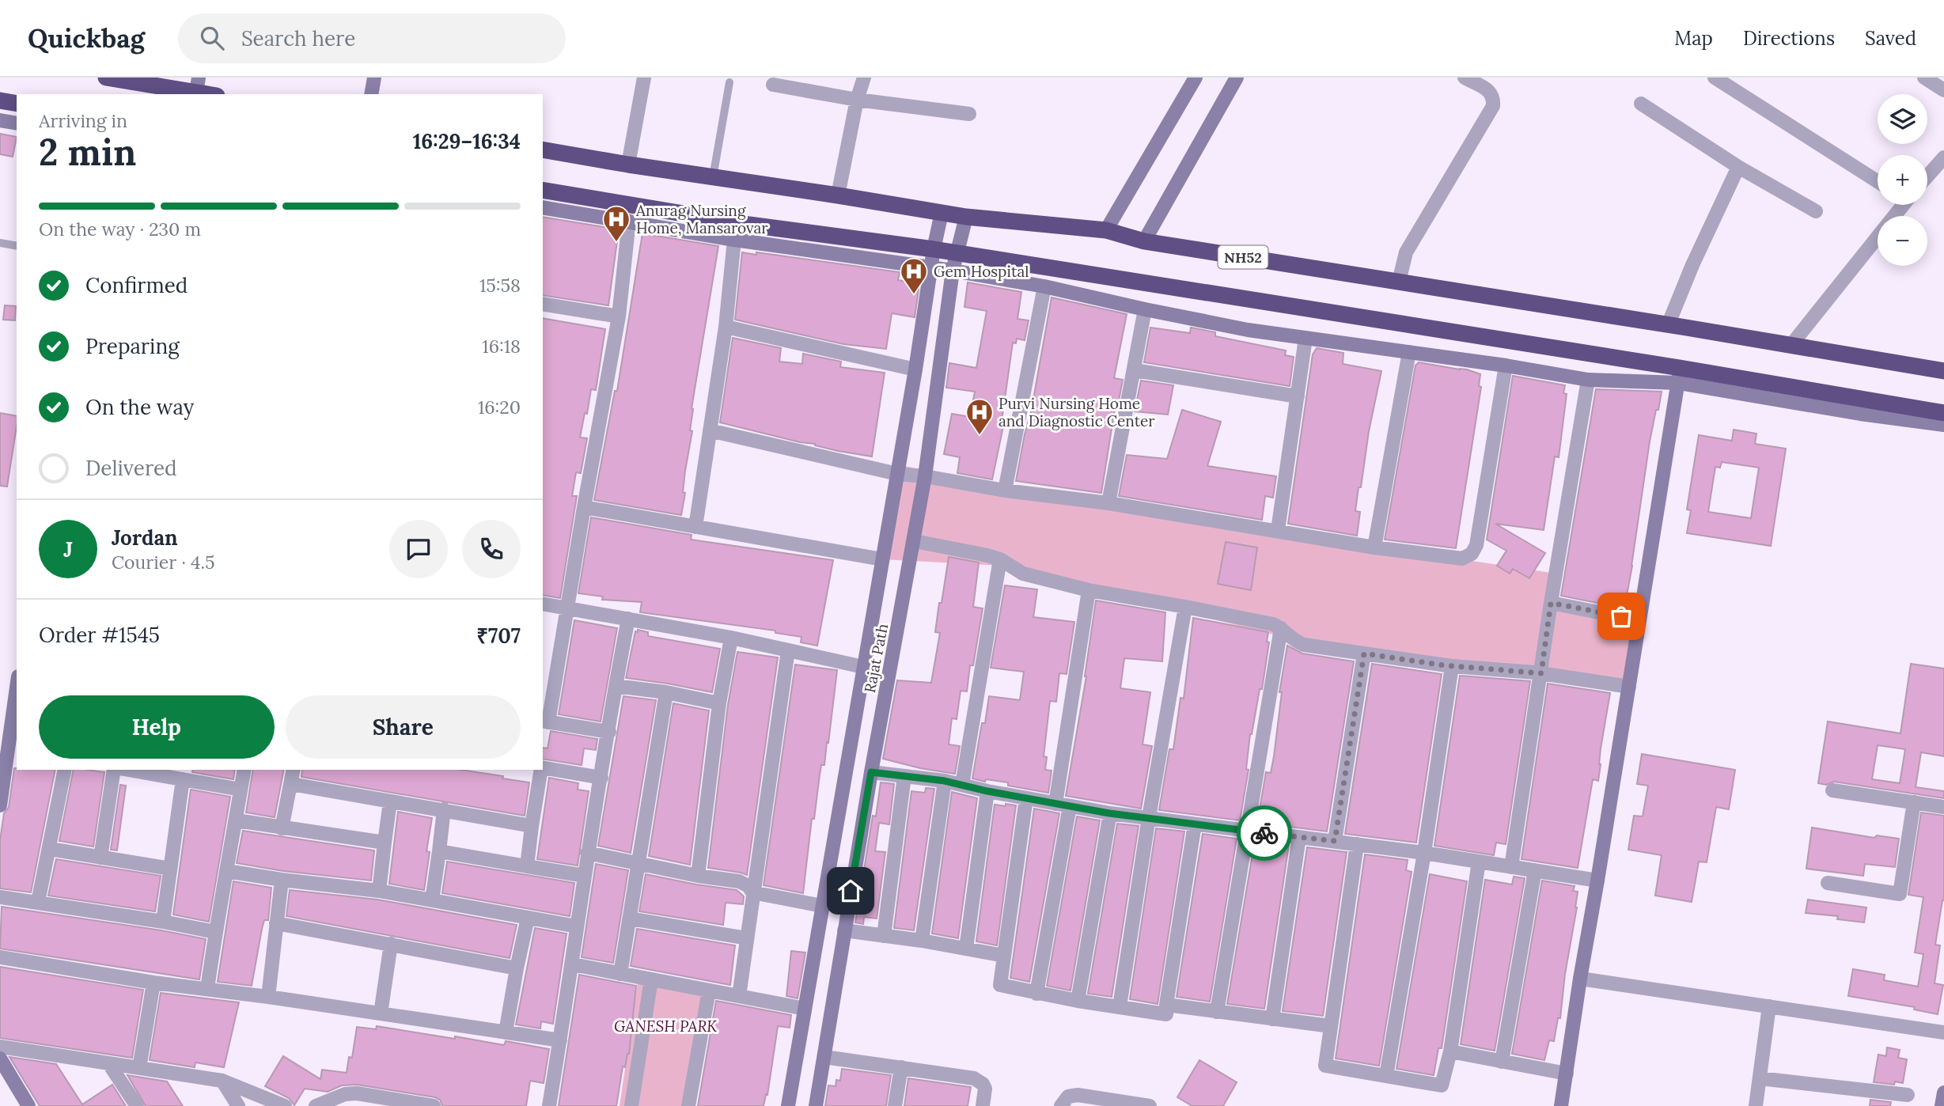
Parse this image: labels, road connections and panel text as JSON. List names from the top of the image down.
{
  "streets": {
    "highway": ["NH52"],
    "street": ["Rajat Path"]
  },
  "crossings": [
    ["NH52", "Rajat Path"]
  ],
  "parks": ["GANESH PARK"],
  "places": {
    "hospital": ["Anurag Nursing Home, Mansarovar", "Gem Hospital", "Purvi Nursing Home and Diagnostic Center"]
  },
  "page": {
    "header": "Quickbag",
    "search": "Search here",
    "nav": ["Map", "Directions", "Saved"],
    "map_buttons": ["+", "−"],
    "heading": ["2 min", "Arriving in", "16:29–16:34"],
    "panel": [
      "Jordan",
      "Courier · 4.5",
      "Order #1545",
      "₹707"
    ],
    "bar": "On the way · 230 m",
    "list": [
      ["Confirmed", "15:58"],
      ["Preparing", "16:18"],
      ["On the way", "16:20"],
      "Delivered"
    ],
    "round": "J",
    "buttons": ["Help", "Share"]
  }
}
